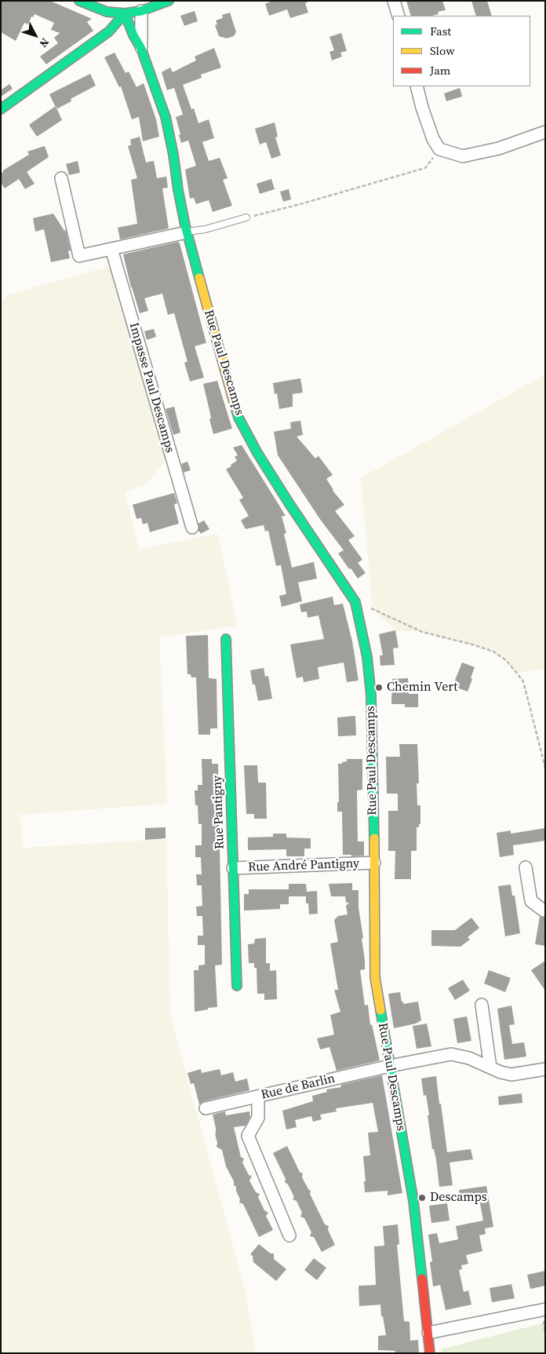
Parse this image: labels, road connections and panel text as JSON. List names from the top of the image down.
{
  "streets": {
    "street": [
      "Rue Paul Descamps",
      "Impasse Paul Descamps",
      "Rue Pantigny",
      "Rue André Pantigny",
      "Rue de Barlin"
    ]
  },
  "crossings": [
    ["Rue Paul Descamps", "Rue André Pantigny"],
    ["Rue Paul Descamps", "Rue de Barlin"],
    ["Rue Pantigny", "Rue André Pantigny"]
  ],
  "places": ["Chemin Vert", "Descamps"],
  "legend": ["Fast", "Slow", "Jam"],
  "north": "bottom right"
}
